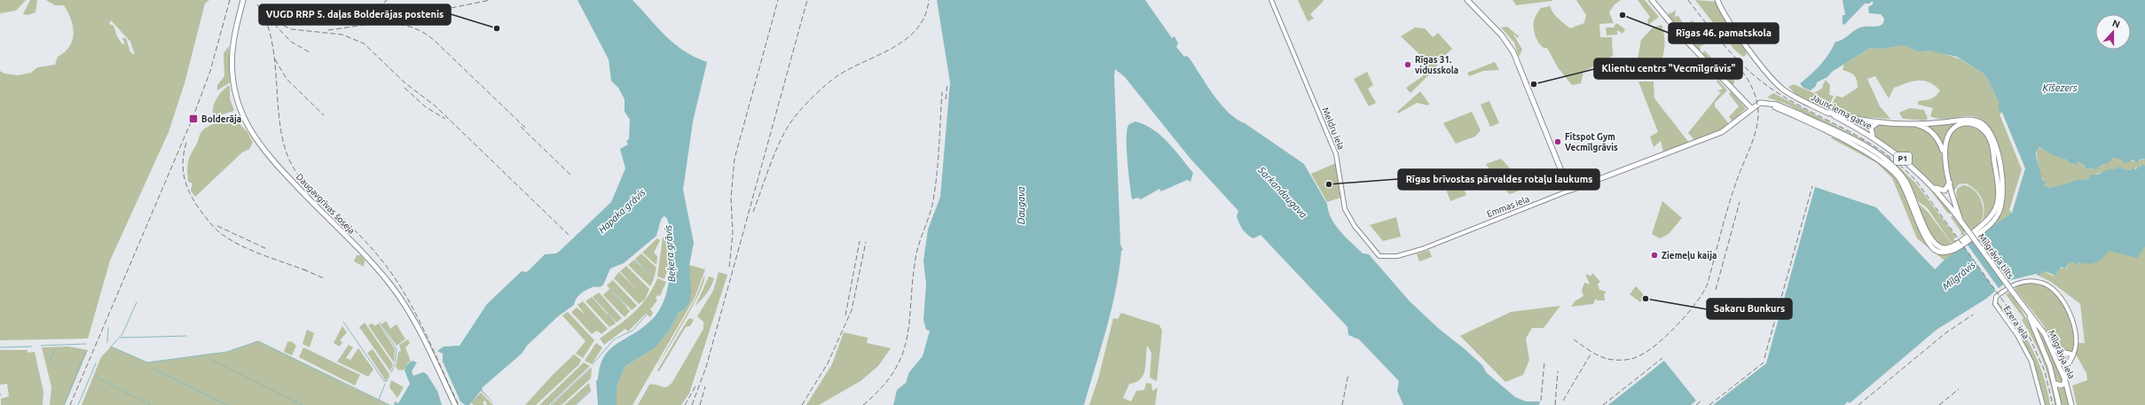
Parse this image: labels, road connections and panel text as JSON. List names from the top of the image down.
{
  "streets": {
    "main road": [
      "Jaunciema gatve",
      "P1",
      "Daugavgrīvas šoseja",
      "Emmas iela",
      "Mīlgrāvja tilts",
      "Mīlgrāvja iela"
    ],
    "street": ["Meldru iela", "Ezera iela"]
  },
  "crossings": [
    ["Jaunciema gatve", "P1"],
    ["Jaunciema gatve", "Mīlgrāvja tilts"],
    ["Meldru iela", "Emmas iela"],
    ["Mīlgrāvja tilts", "Mīlgrāvja iela"]
  ],
  "water": [
    "Ķīšezers",
    "Sarkandaugava",
    "Daugava",
    "Hapaka grāvis",
    "Beķera grāvis",
    "Mīlgrāvis"
  ],
  "places": {
    "other": [
      "Rīgas 46. pamatskola",
      "VUGD RRP 5. daļas Bolderājas postenis",
      "Rīgas 31. vidusskola",
      "Klientu centrs \"Vecmīlgrāvis\"",
      "Fitspot Gym Vecmīlgrāvis",
      "Rīgas brīvostas pārvaldes rotaļu laukums",
      "Ziemeļu kaija",
      "Sakaru Bunkurs"
    ],
    "transit": ["Bolderāja"]
  },
  "north": "top"
}
